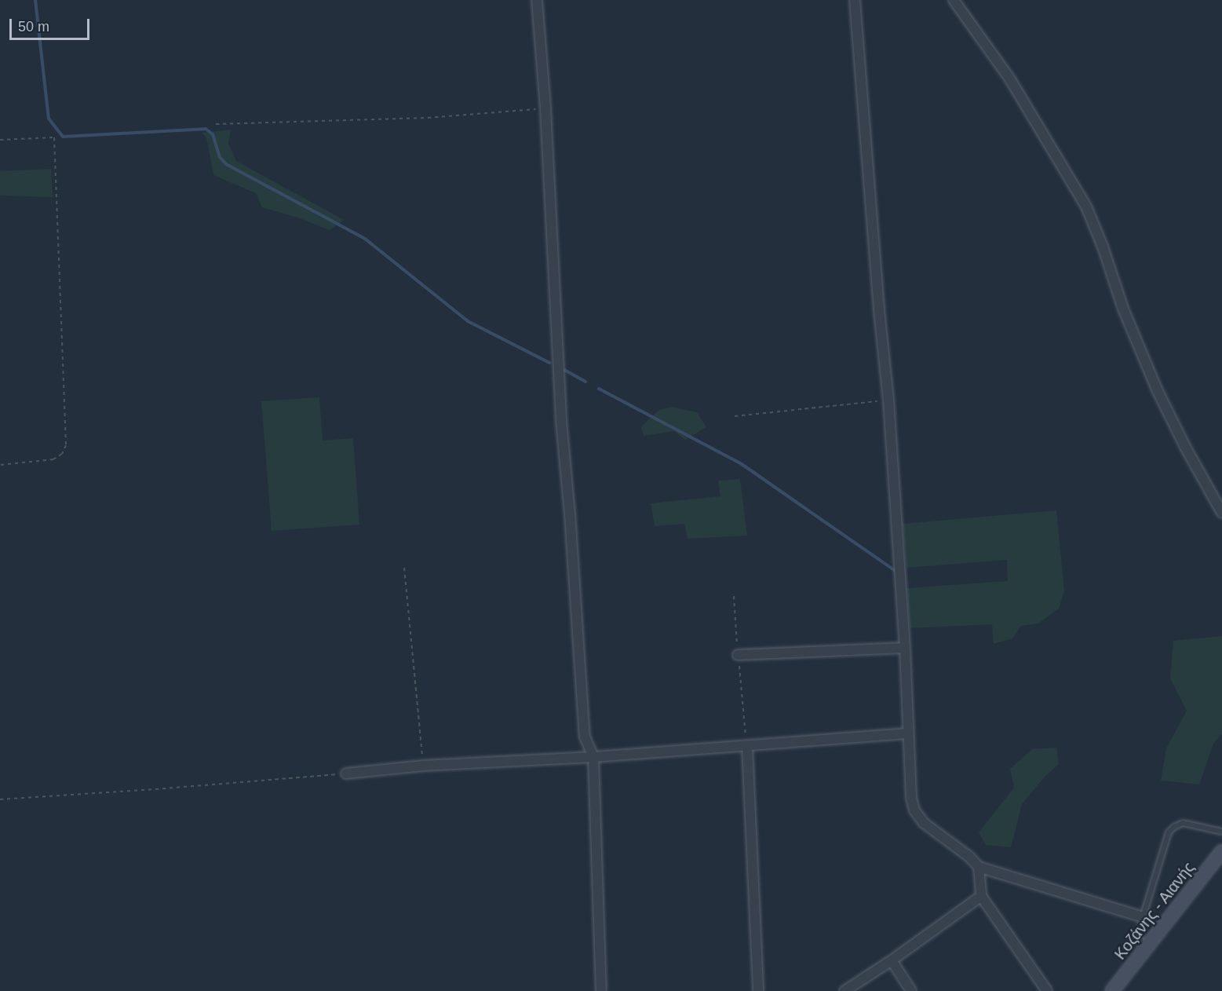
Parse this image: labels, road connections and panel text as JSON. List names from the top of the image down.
{
  "streets": {
    "main road": ["Κοζάνης - Αιανής"]
  },
  "scale_bar": "50 m"
}
